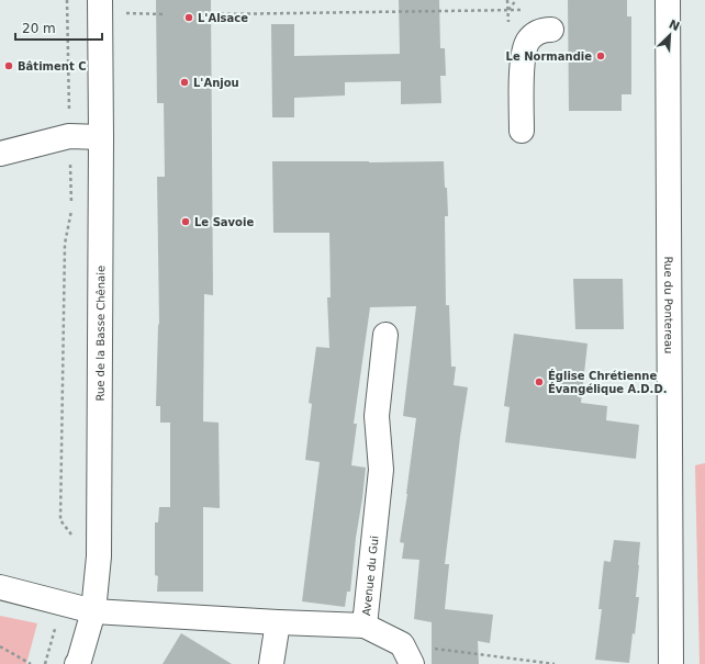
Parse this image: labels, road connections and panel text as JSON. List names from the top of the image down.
{
  "streets": {
    "street": ["Rue du Pontereau", "Rue de la Basse Chênaie", "Avenue du Gui"]
  },
  "crossings": [
    ["Rue de la Basse Chênaie", "Avenue du Gui"]
  ],
  "places": [
    "L'Alsace",
    "Le Normandie",
    "Bâtiment C",
    "L'Anjou",
    "Le Savoie",
    "Église Chrétienne Évangélique A.D.D."
  ],
  "scale_bar": "20 m",
  "north": "top right"
}
